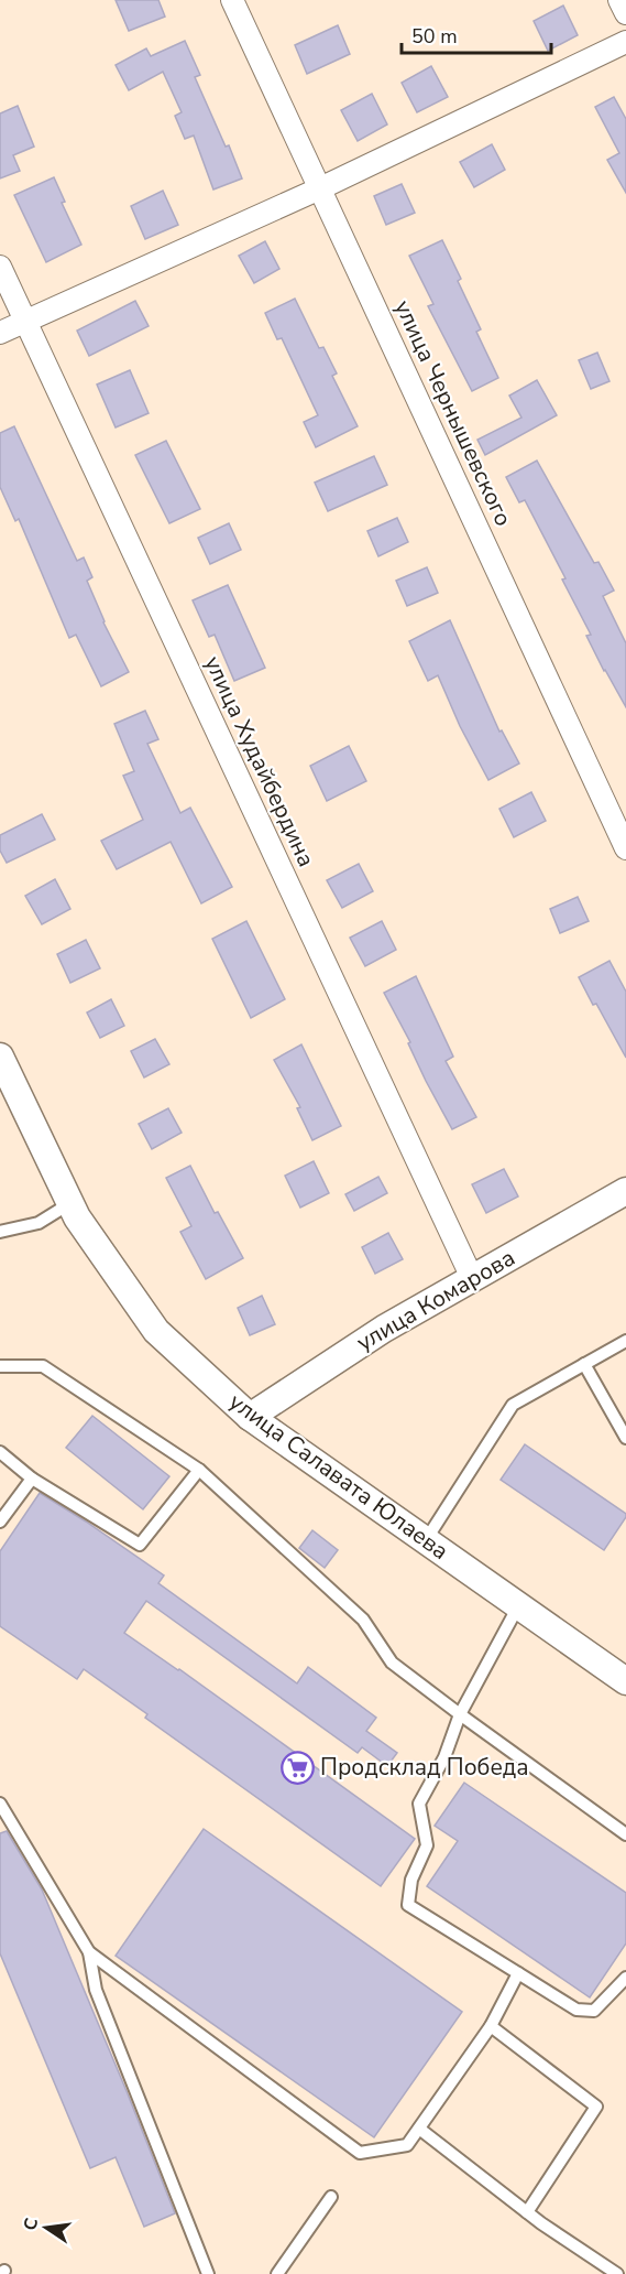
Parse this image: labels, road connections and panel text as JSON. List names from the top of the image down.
{
  "streets": {
    "street": [
      "улица Чернышевского",
      "улица Худайбердина",
      "улица Комарова",
      "улица Салавата Юлаева"
    ]
  },
  "crossings": [
    ["улица Худайбердина", "улица Комарова"],
    ["улица Комарова", "улица Салавата Юлаева"]
  ],
  "places": {
    "supermarket": ["Продсклад Победа"]
  },
  "scale_bar": "50 m",
  "north": "left"
}
